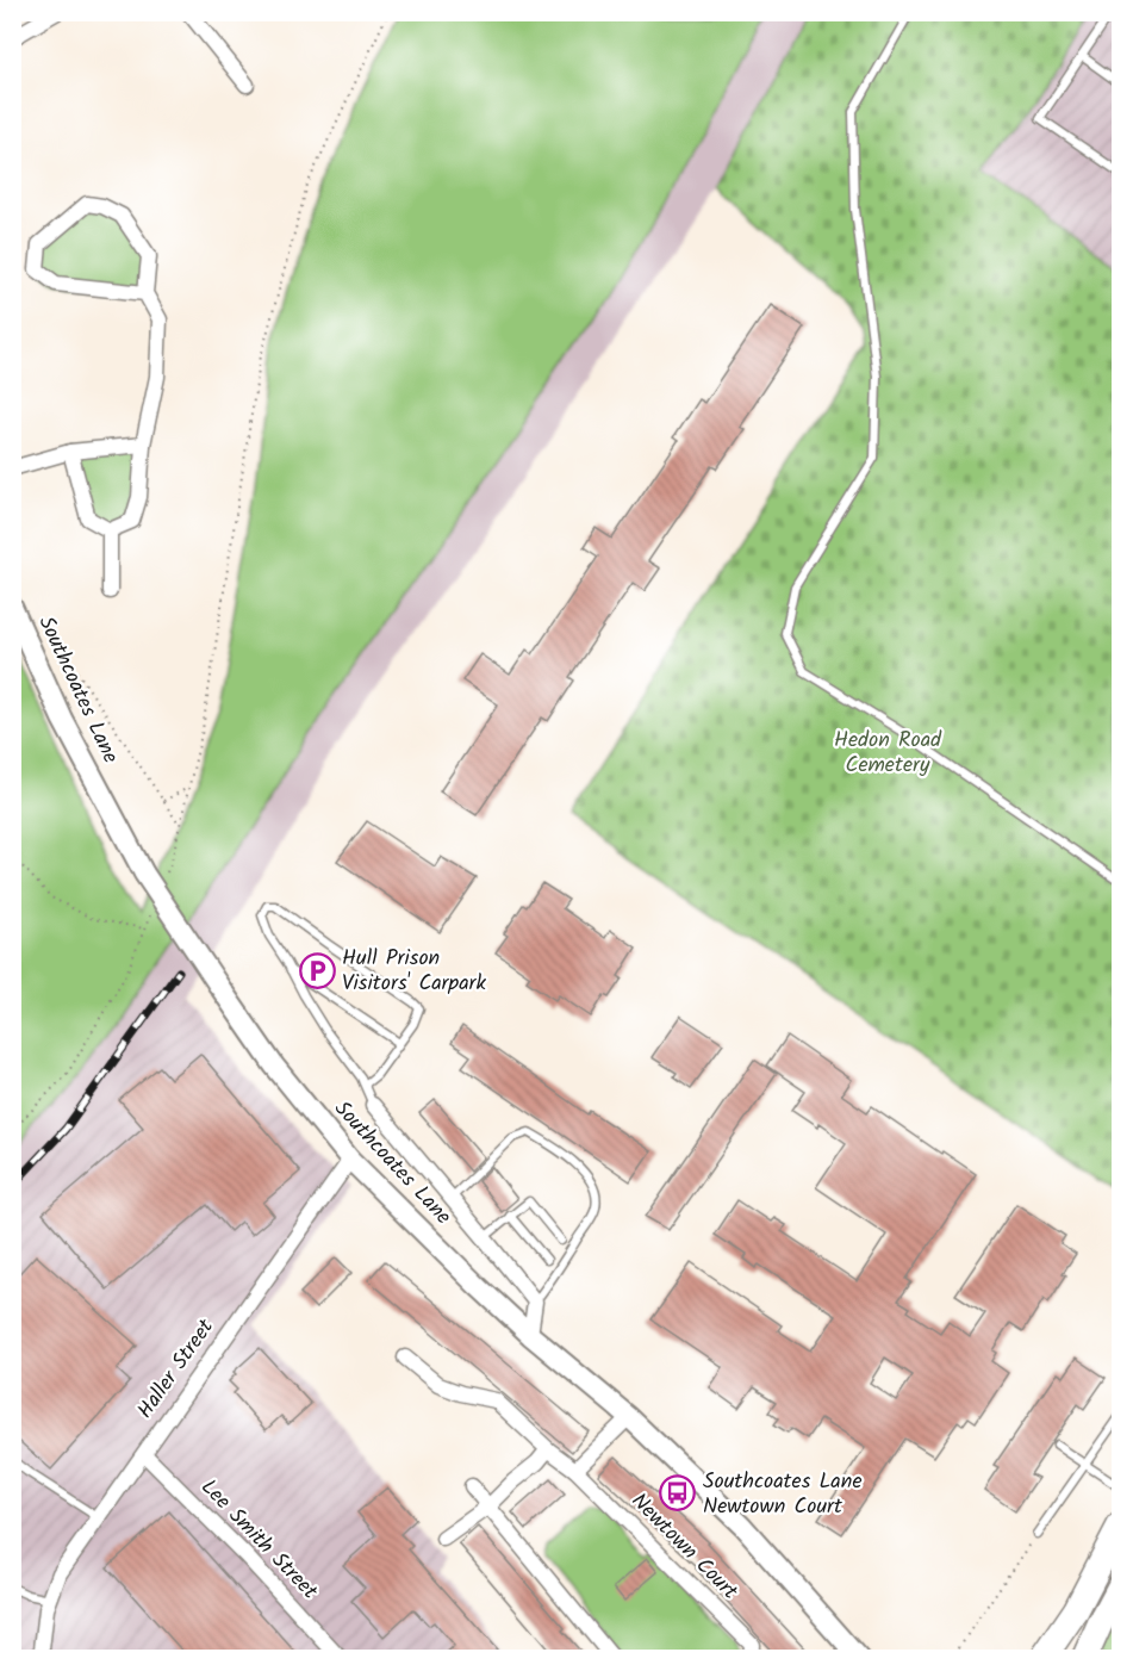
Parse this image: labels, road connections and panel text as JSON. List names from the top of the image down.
{
  "streets": {
    "street": [
      "Southcoates Lane",
      "Haller Street",
      "Lee Smith Street",
      "Newtown Court"
    ]
  },
  "crossings": [
    ["Southcoates Lane", "Haller Street"],
    ["Haller Street", "Lee Smith Street"]
  ],
  "parks": ["Hedon Road Cemetery"],
  "places": {
    "parking": ["Hull Prison Visitors' Carpark"],
    "bus stop": ["Southcoates Lane Newtown Court"]
  }
}
